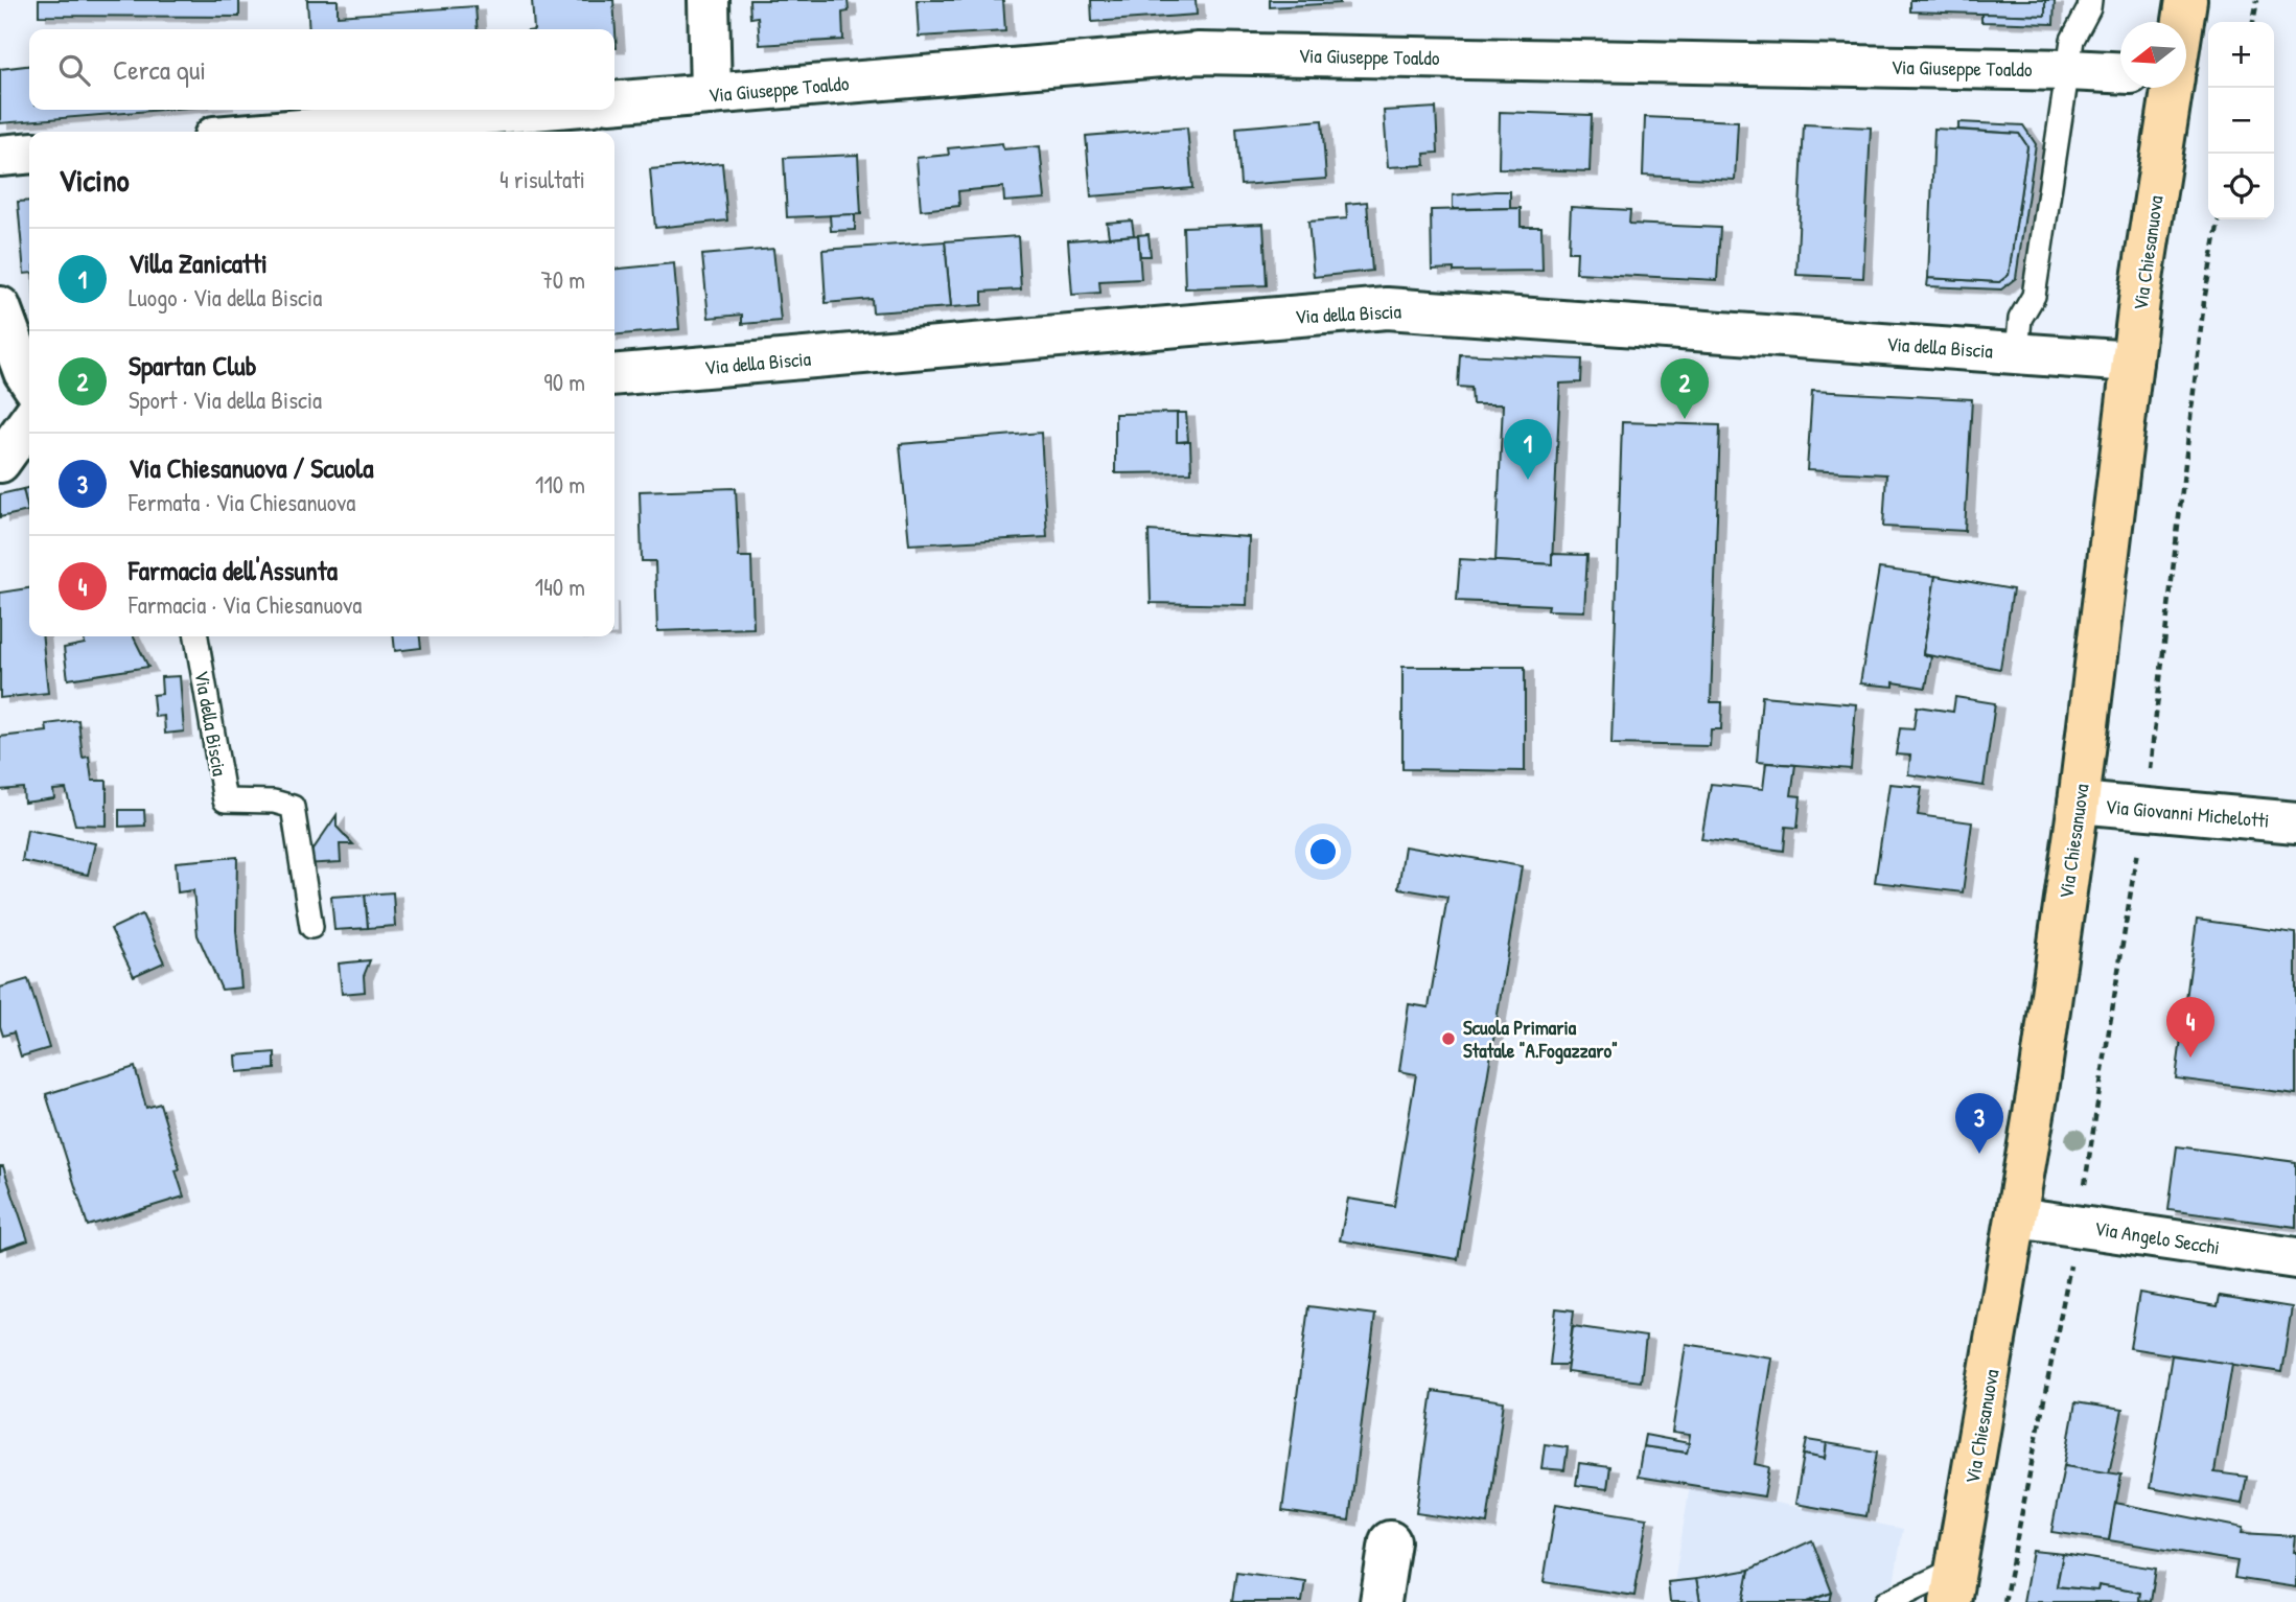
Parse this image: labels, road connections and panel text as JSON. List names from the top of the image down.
{
  "streets": {
    "main road": ["Via Chiesanuova"],
    "street": [
      "Via Giuseppe Toaldo",
      "Via della Biscia",
      "Via Giovanni Michelotti",
      "Via Angelo Secchi"
    ]
  },
  "crossings": [
    ["Via Chiesanuova", "Via della Biscia"],
    ["Via Chiesanuova", "Via Giovanni Michelotti"],
    ["Via Chiesanuova", "Via Angelo Secchi"]
  ],
  "places": ["Scuola Primaria Statale \"A.Fogazzaro\""],
  "north": "left",
  "page": {
    "map_buttons": ["+", "−"],
    "search": "Cerca qui",
    "heading": ["Vicino", "4 risultati"],
    "list": [
      {
        "mark": "1",
        "name": "Villa Zanicatti",
        "note": "Luogo · Via della Biscia",
        "value": "70 m"
      },
      {
        "mark": "2",
        "name": "Spartan Club",
        "note": "Sport · Via della Biscia",
        "value": "90 m"
      },
      {
        "mark": "3",
        "name": "Via Chiesanuova / Scuola",
        "note": "Fermata · Via Chiesanuova",
        "value": "110 m"
      },
      {
        "mark": "4",
        "name": "Farmacia dell'Assunta",
        "note": "Farmacia · Via Chiesanuova",
        "value": "140 m"
      }
    ],
    "pins": [
      "2",
      "1",
      "4",
      "3"
    ]
  }
}
